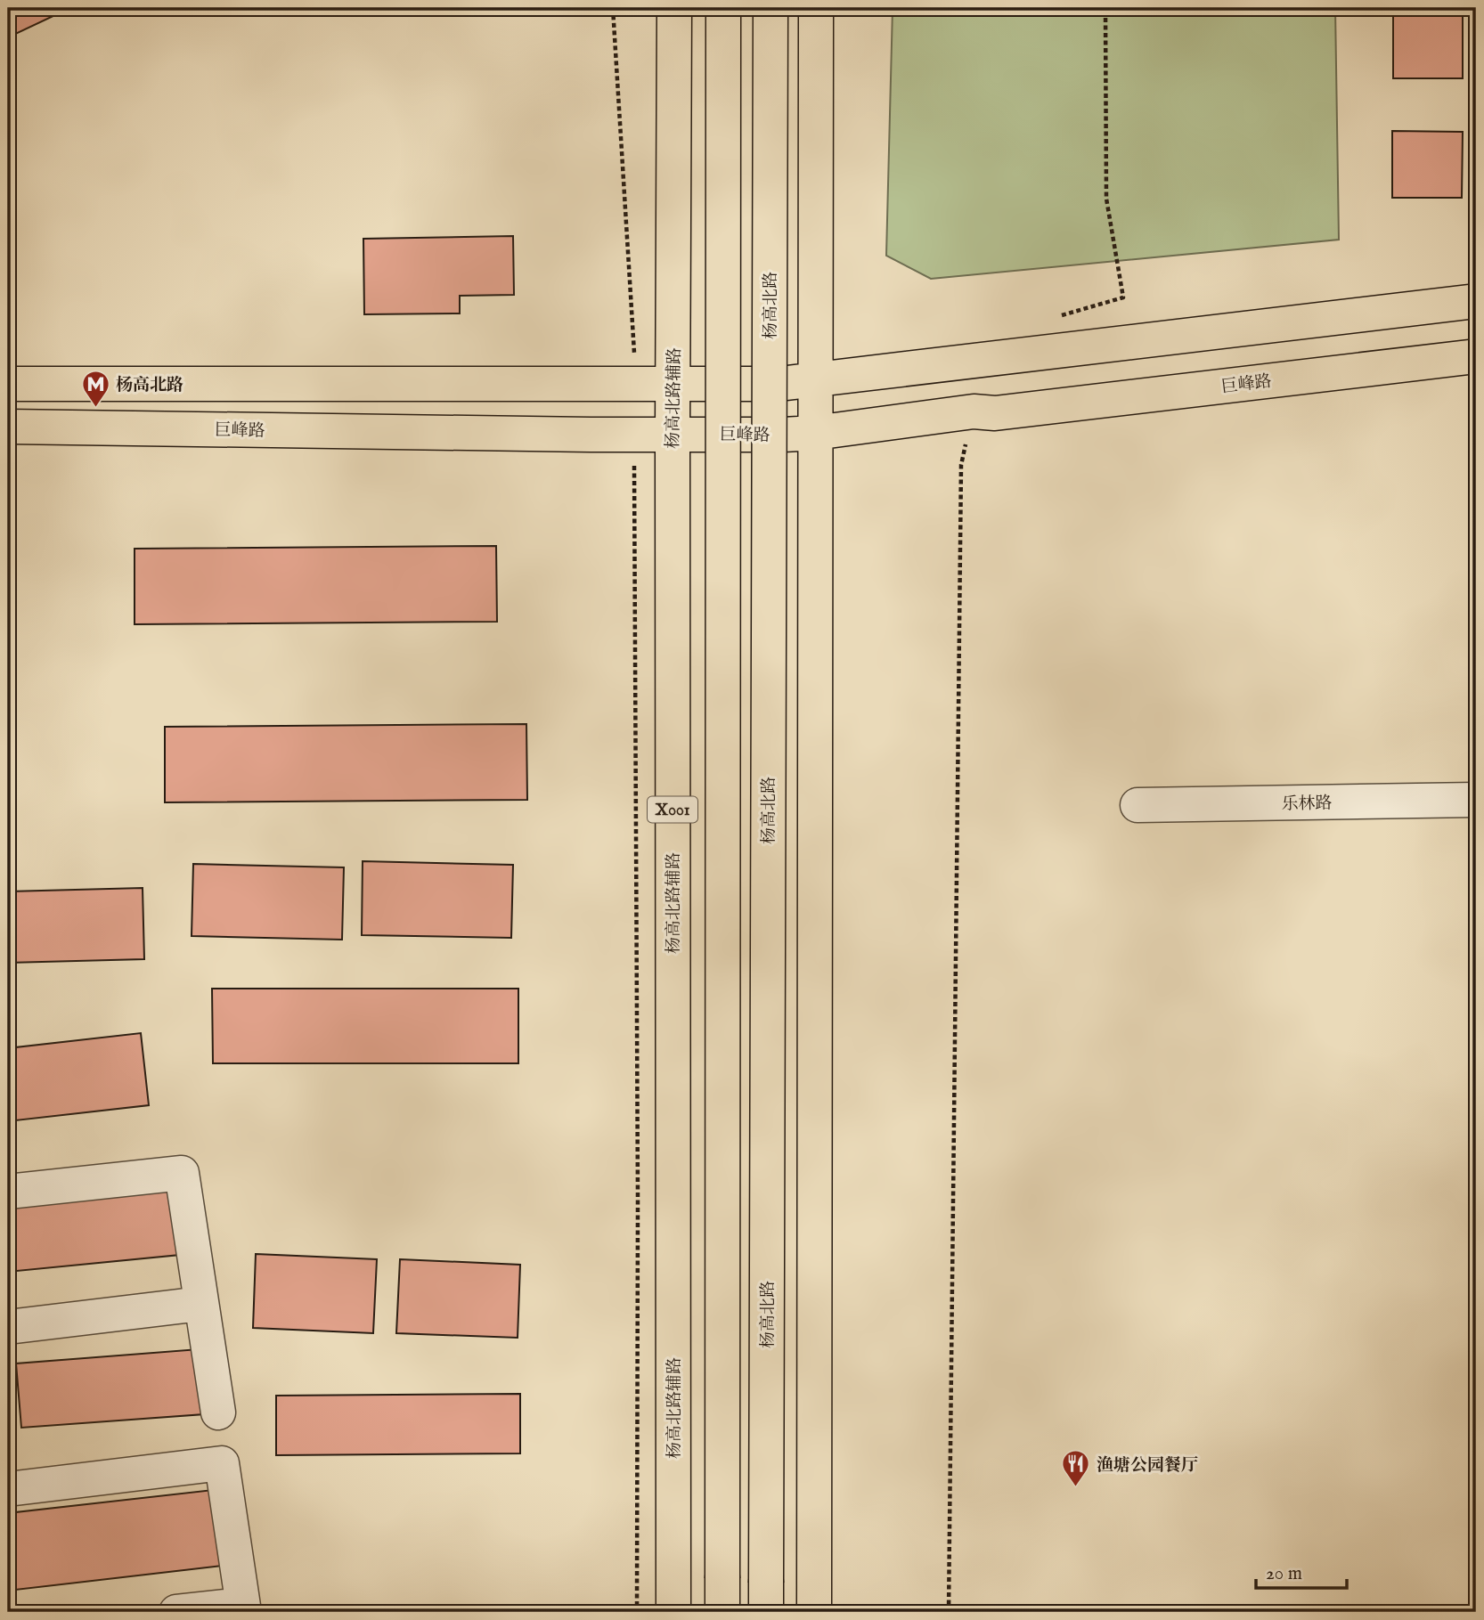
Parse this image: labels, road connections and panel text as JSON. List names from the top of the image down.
{
  "streets": {
    "main road": [
      "杨高北路",
      "巨峰路",
      "杨高北路辅路",
      "X001"
    ],
    "street": ["乐林路"]
  },
  "crossings": [
    ["巨峰路", "杨高北路辅路"]
  ],
  "places": {
    "metro station": ["杨高北路"],
    "restaurant": ["渔塘公园餐厅"]
  },
  "scale_bar": "20 m"
}
